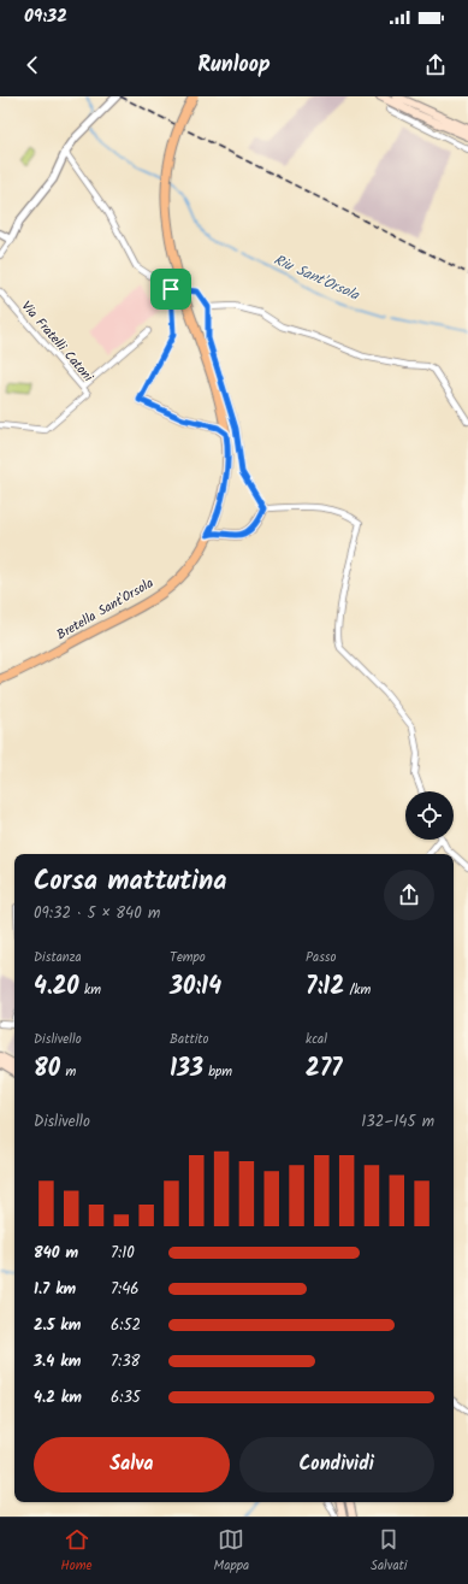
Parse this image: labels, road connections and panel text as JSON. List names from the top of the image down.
{
  "streets": {
    "main road": ["Bretella Sant'Orsola"],
    "street": ["Via Fratelli Catoni"]
  },
  "water": ["Riu Sant'Orsola"],
  "page": {
    "status": "09:32",
    "header": "Runloop",
    "heading": ["Corsa mattutina", "09:32 · 5 × 840 m"],
    "stats": [
      ["Distanza", "4.20 km"],
      ["Tempo", "30:14"],
      ["Passo", "7:12 /km"],
      ["Dislivello", "80 m"],
      ["Battito", "133 bpm"],
      ["kcal", "277"]
    ],
    "chart": ["Dislivello", "132–145 m"],
    "list": [
      {
        "name": "840 m",
        "note": "7:10"
      },
      {
        "name": "1.7 km",
        "note": "7:46"
      },
      {
        "name": "2.5 km",
        "note": "6:52"
      },
      {
        "name": "3.4 km",
        "note": "7:38"
      },
      {
        "name": "4.2 km",
        "note": "6:35"
      }
    ],
    "buttons": ["Salva", "Condividi"],
    "tabs": ["Home", "Mappa", "Salvati"]
  }
}
